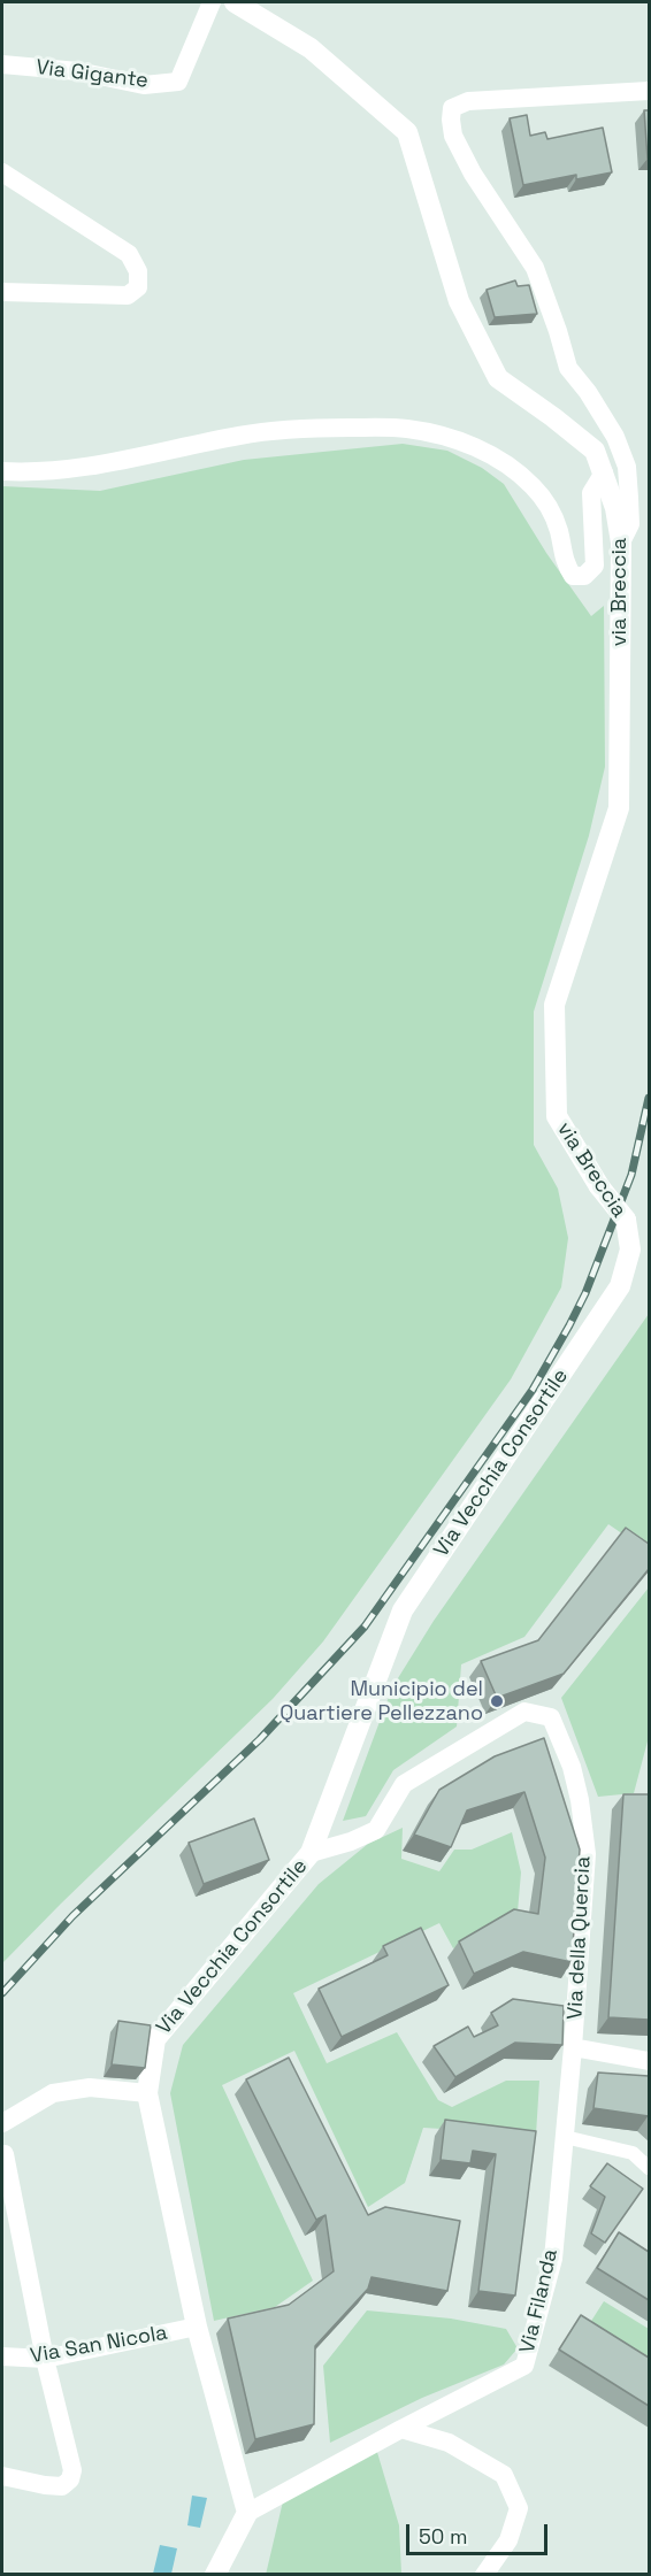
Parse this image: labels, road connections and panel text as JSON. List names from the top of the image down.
{
  "streets": {
    "street": [
      "Via Gigante",
      "via Breccia",
      "Via Vecchia Consortile",
      "Via della Quercia",
      "Via Filanda",
      "Via San Nicola"
    ]
  },
  "crossings": [
    ["via Breccia", "Via Vecchia Consortile"],
    ["Via Vecchia Consortile", "Via della Quercia"],
    ["Via Vecchia Consortile", "Via Filanda"],
    ["Via Vecchia Consortile", "Via San Nicola"],
    ["Via della Quercia", "Via Filanda"]
  ],
  "places": ["Municipio del Quartiere Pellezzano"],
  "scale_bar": "50 m"
}
